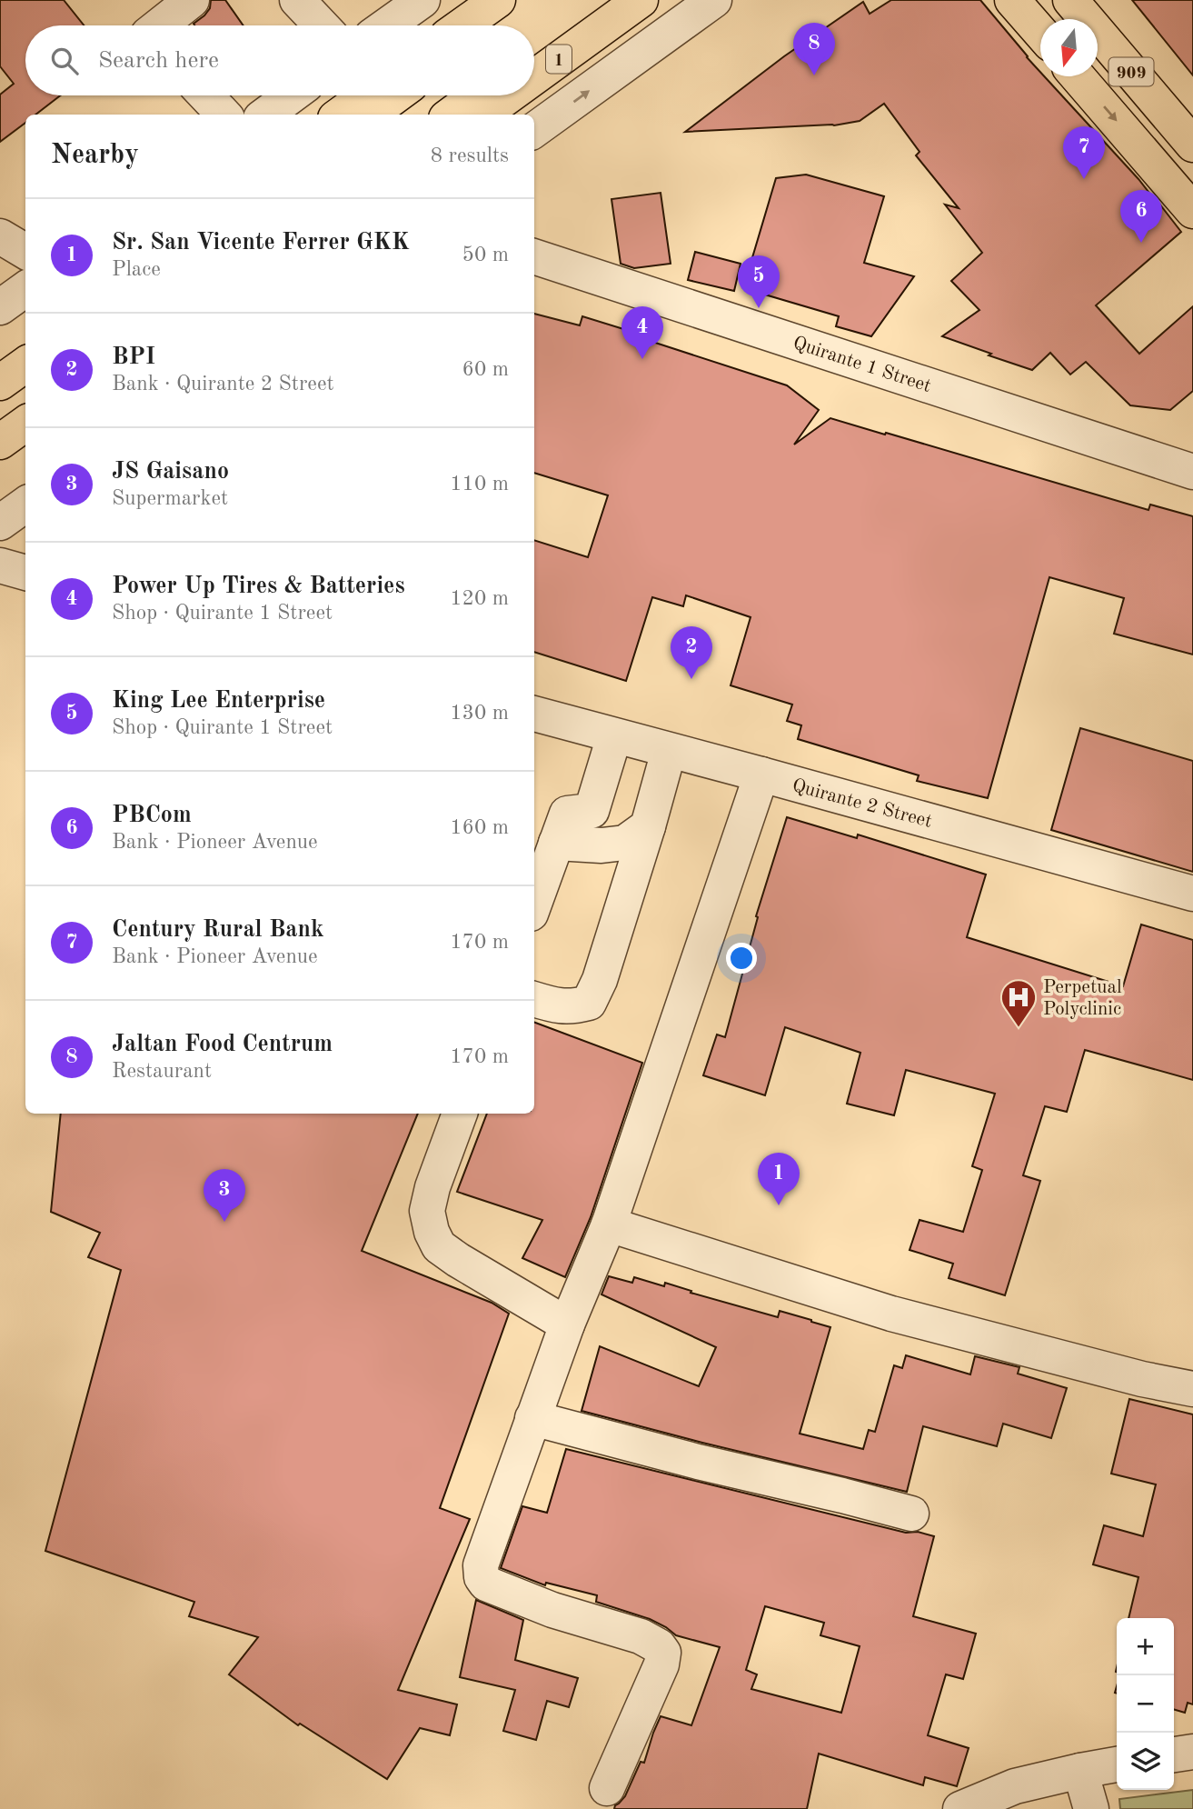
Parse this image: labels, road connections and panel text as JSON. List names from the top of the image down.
{
  "streets": {
    "highway": ["1", "909"],
    "street": ["Quirante 1 Street", "Quirante 2 Street"]
  },
  "places": {
    "hospital": ["Perpetual Polyclinic"]
  },
  "north": "bottom",
  "page": {
    "pins": [
      "8",
      "7",
      "6",
      "5",
      "4",
      "2",
      "1",
      "3"
    ],
    "search": "Search here",
    "heading": ["Nearby", "8 results"],
    "list": [
      {
        "mark": "1",
        "name": "Sr. San Vicente Ferrer GKK",
        "note": "Place",
        "value": "50 m"
      },
      {
        "mark": "2",
        "name": "BPI",
        "note": "Bank · Quirante 2 Street",
        "value": "60 m"
      },
      {
        "mark": "3",
        "name": "JS Gaisano",
        "note": "Supermarket",
        "value": "110 m"
      },
      {
        "mark": "4",
        "name": "Power Up Tires & Batteries",
        "note": "Shop · Quirante 1 Street",
        "value": "120 m"
      },
      {
        "mark": "5",
        "name": "King Lee Enterprise",
        "note": "Shop · Quirante 1 Street",
        "value": "130 m"
      },
      {
        "mark": "6",
        "name": "PBCom",
        "note": "Bank · Pioneer Avenue",
        "value": "160 m"
      },
      {
        "mark": "7",
        "name": "Century Rural Bank",
        "note": "Bank · Pioneer Avenue",
        "value": "170 m"
      },
      {
        "mark": "8",
        "name": "Jaltan Food Centrum",
        "note": "Restaurant",
        "value": "170 m"
      }
    ],
    "map_buttons": ["+", "−"]
  }
}
